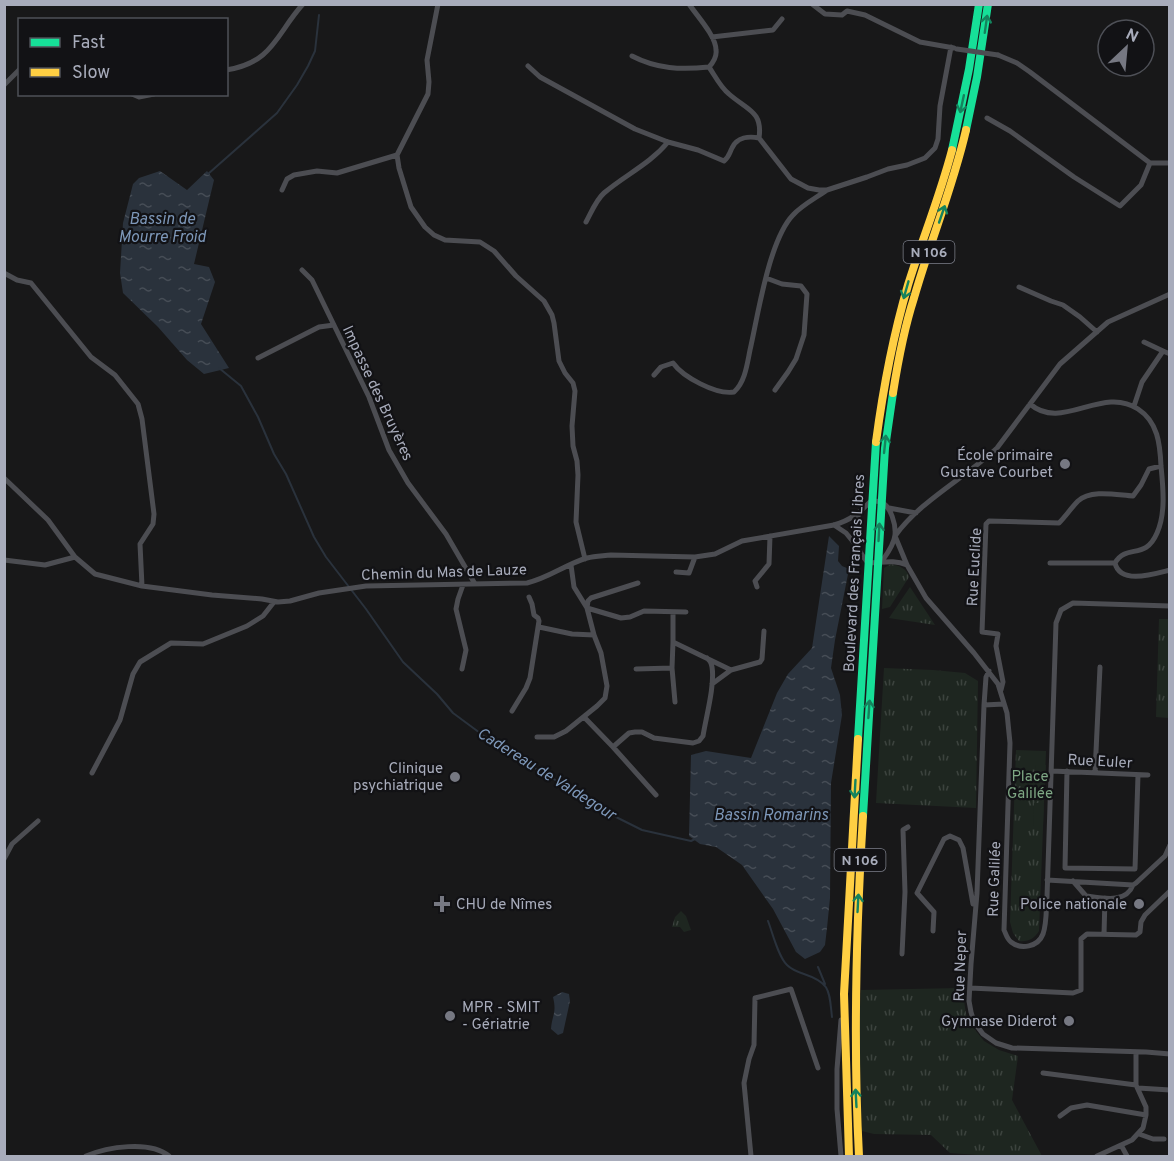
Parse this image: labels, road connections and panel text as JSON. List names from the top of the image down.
{
  "streets": {
    "main road": ["N 106", "Boulevard des Français Libres"],
    "street": [
      "Impasse des Bruyères",
      "Rue Euclide",
      "Chemin du Mas de Lauze",
      "Rue Euler",
      "Rue Galilée",
      "Rue Neper"
    ]
  },
  "crossings": [
    ["Impasse des Bruyères", "Chemin du Mas de Lauze"],
    ["Rue Euclide", "Rue Galilée"],
    ["Chemin du Mas de Lauze", "Boulevard des Français Libres"],
    ["Rue Euler", "Rue Galilée"],
    ["Rue Galilée", "Rue Neper"]
  ],
  "water": ["Bassin de Mourre Froid", "Cadereau de Valdegour", "Bassin Romarins"],
  "parks": ["Place Galilée"],
  "places": {
    "other": [
      "École primaire Gustave Courbet",
      "Clinique psychiatrique",
      "Police nationale",
      "MPR - SMIT - Gériatrie",
      "Gymnase Diderot"
    ],
    "health": ["CHU de Nîmes"]
  },
  "legend": ["Fast", "Slow"],
  "north": "top right"
}
